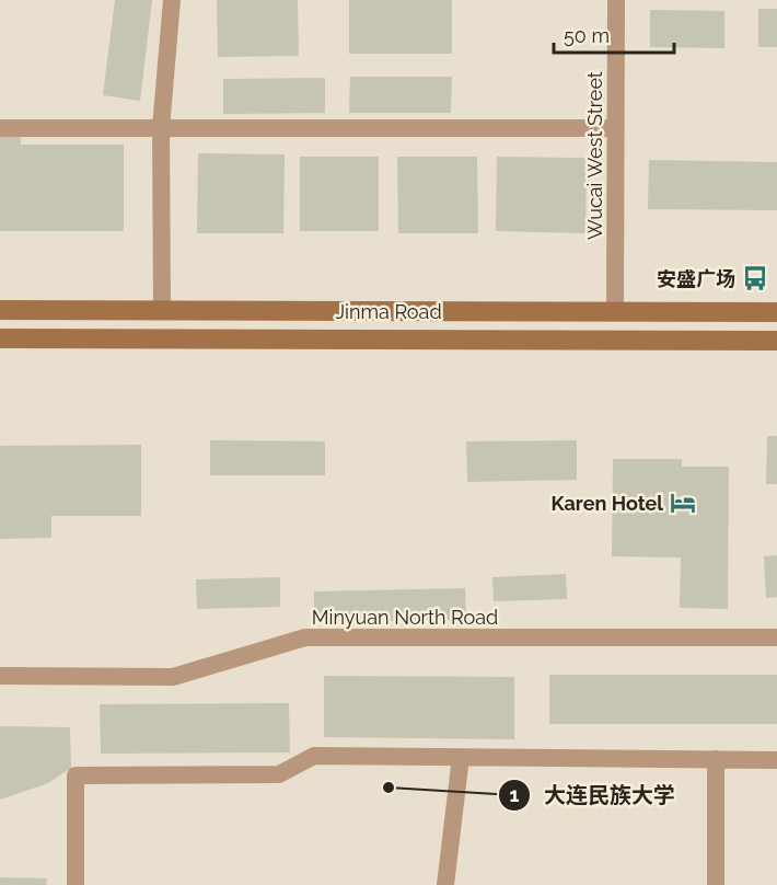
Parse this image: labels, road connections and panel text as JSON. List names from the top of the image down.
{
  "streets": {
    "main road": ["Jinma Road"],
    "street": ["Wucai West Street", "Minyuan North Road"]
  },
  "crossings": [
    ["Wucai West Street", "Jinma Road"]
  ],
  "places": {
    "bus stop": ["安盛广场"],
    "hotel": ["Karen Hotel"],
    "other": ["大连民族大学"]
  },
  "scale_bar": "50 m"
}
